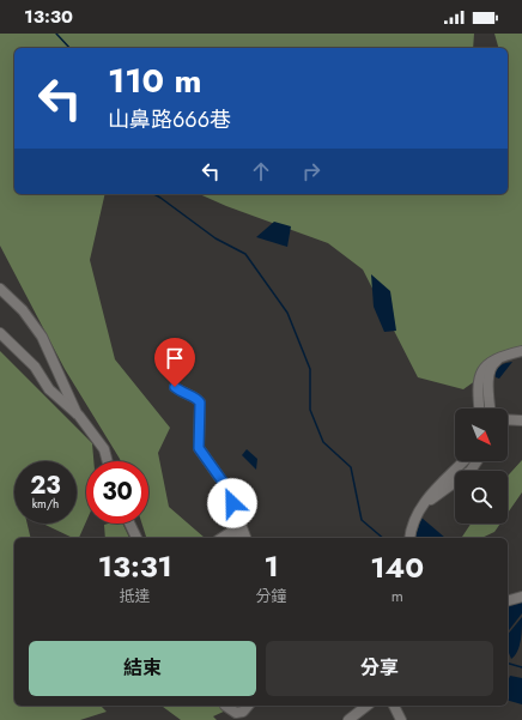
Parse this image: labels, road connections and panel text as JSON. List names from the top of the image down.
{
  "north": "bottom right",
  "page": {
    "status": "13:30",
    "turn": ["110 m", "山鼻路666巷"],
    "speed": "23 km/h",
    "limit": "30",
    "eta": [
      "13:31",
      "抵達",
      "1",
      "分鐘",
      "140",
      "m"
    ],
    "buttons": ["結束", "分享"]
  }
}
